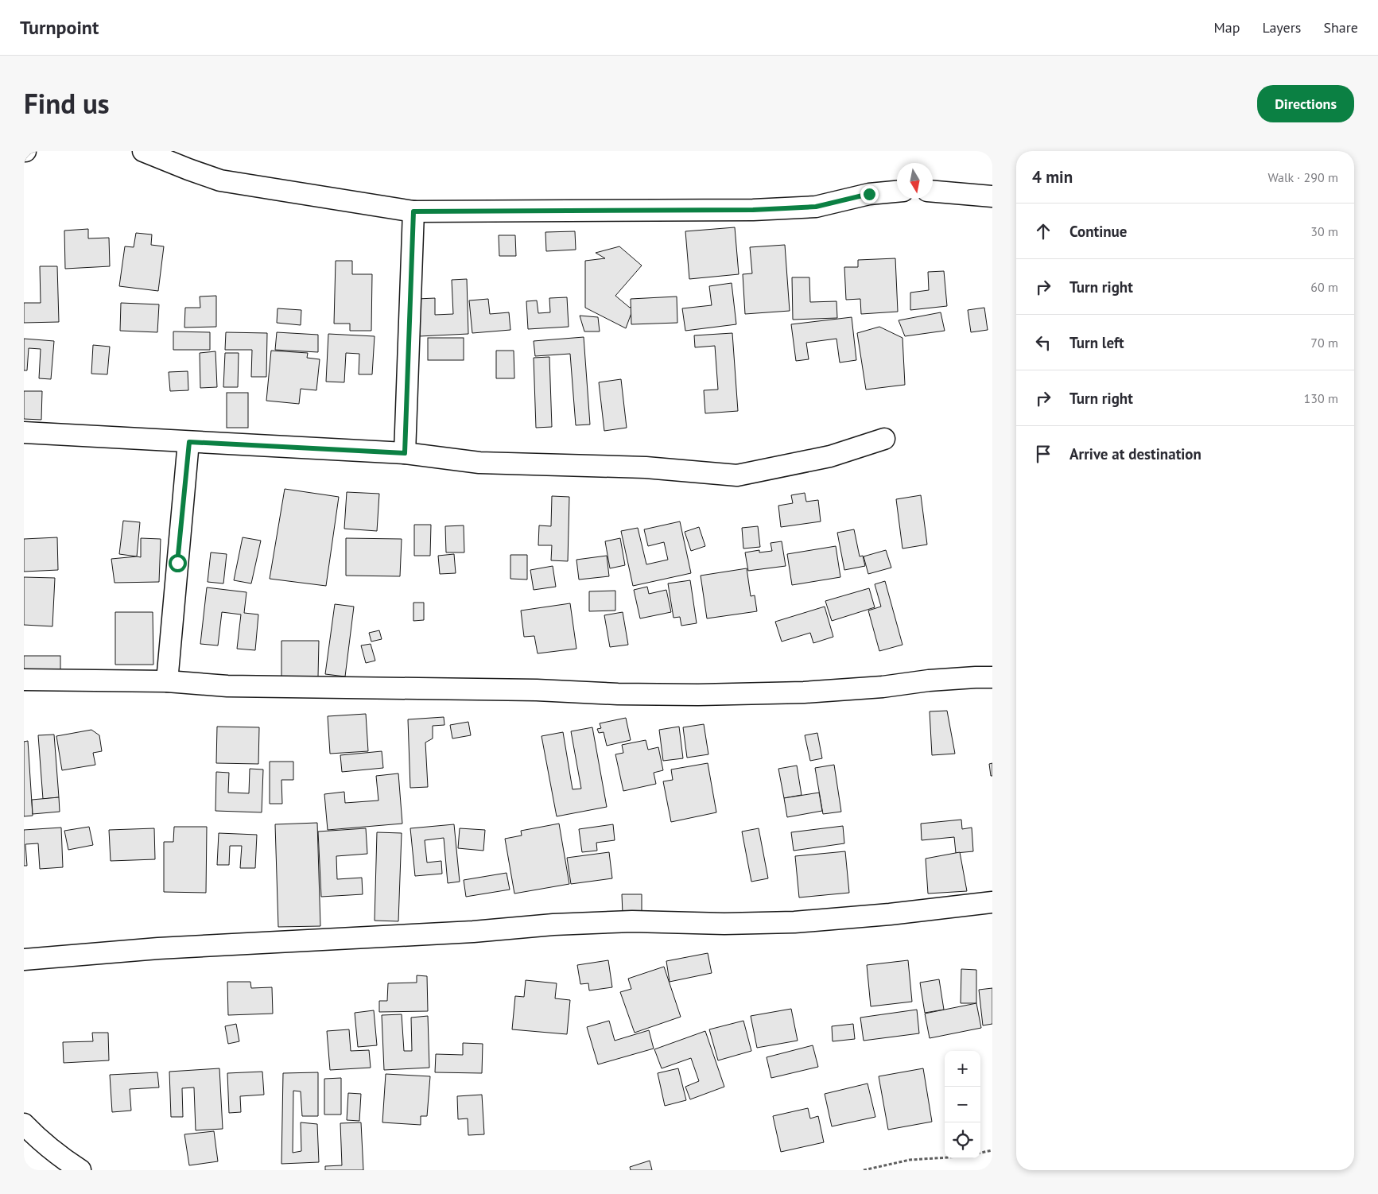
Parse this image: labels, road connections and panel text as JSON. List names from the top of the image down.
{
  "north": "bottom",
  "page": {
    "header": "Turnpoint",
    "nav": ["Map", "Layers", "Share"],
    "title": "Find us",
    "buttons": "Directions",
    "heading": ["4 min", "Walk · 290 m"],
    "list": [
      ["Continue", "30 m"],
      ["Turn right", "60 m"],
      ["Turn left", "70 m"],
      ["Turn right", "130 m"],
      "Arrive at destination"
    ],
    "map_buttons": ["+", "−"]
  }
}
